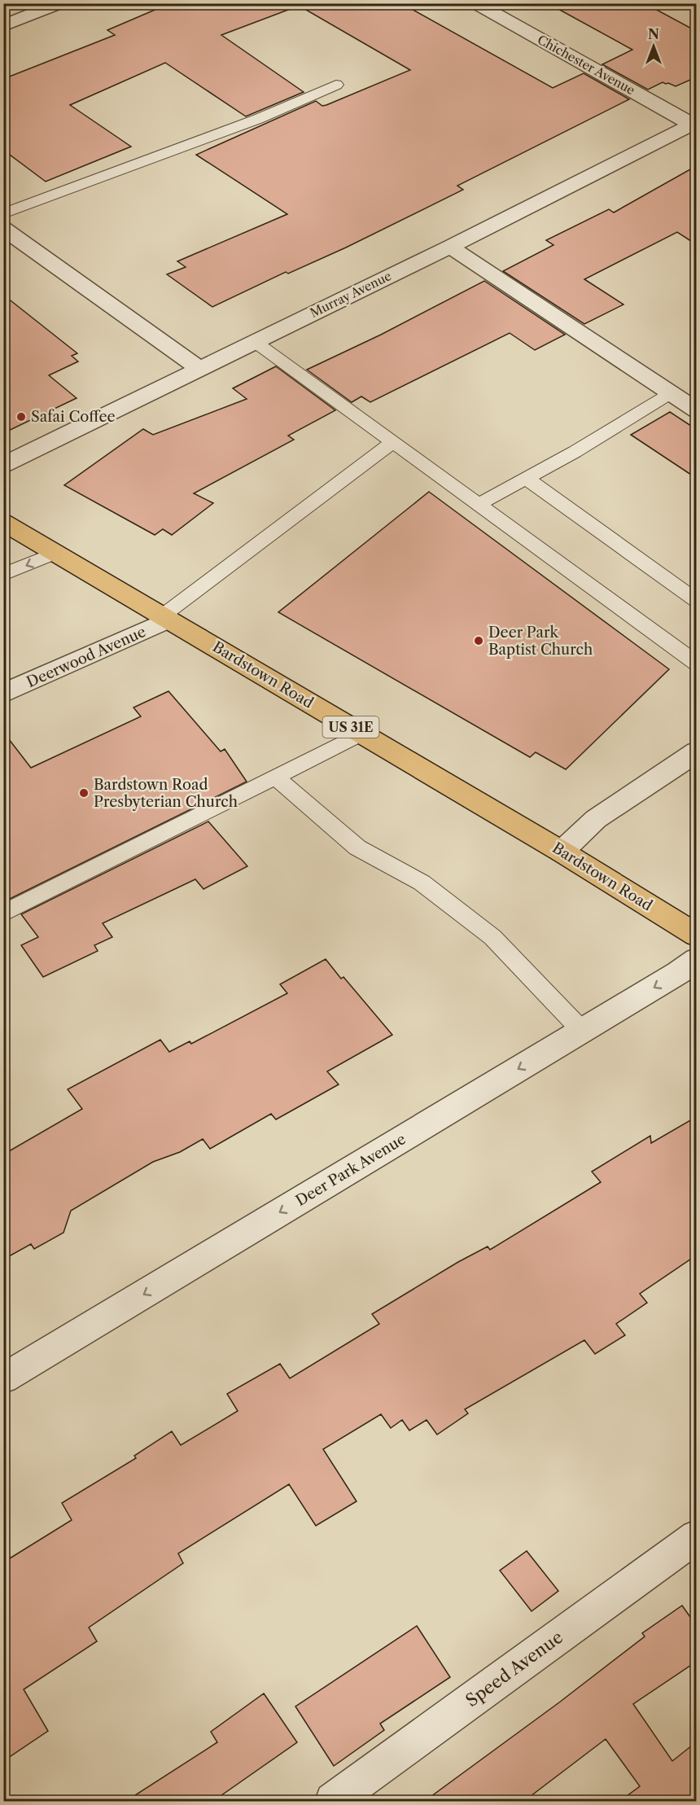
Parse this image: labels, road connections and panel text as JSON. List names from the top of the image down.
{
  "streets": {
    "main road": ["Bardstown Road", "US 31E"],
    "street": [
      "Chichester Avenue",
      "Murray Avenue",
      "Deerwood Avenue",
      "Deer Park Avenue",
      "Speed Avenue"
    ]
  },
  "crossings": [
    ["Chichester Avenue", "Murray Avenue"],
    ["Deerwood Avenue", "Bardstown Road"]
  ],
  "one_way": ["Deer Park Avenue"],
  "places": ["Safai Coffee", "Deer Park Baptist Church", "Bardstown Road Presbyterian Church"],
  "north": "top"
}
